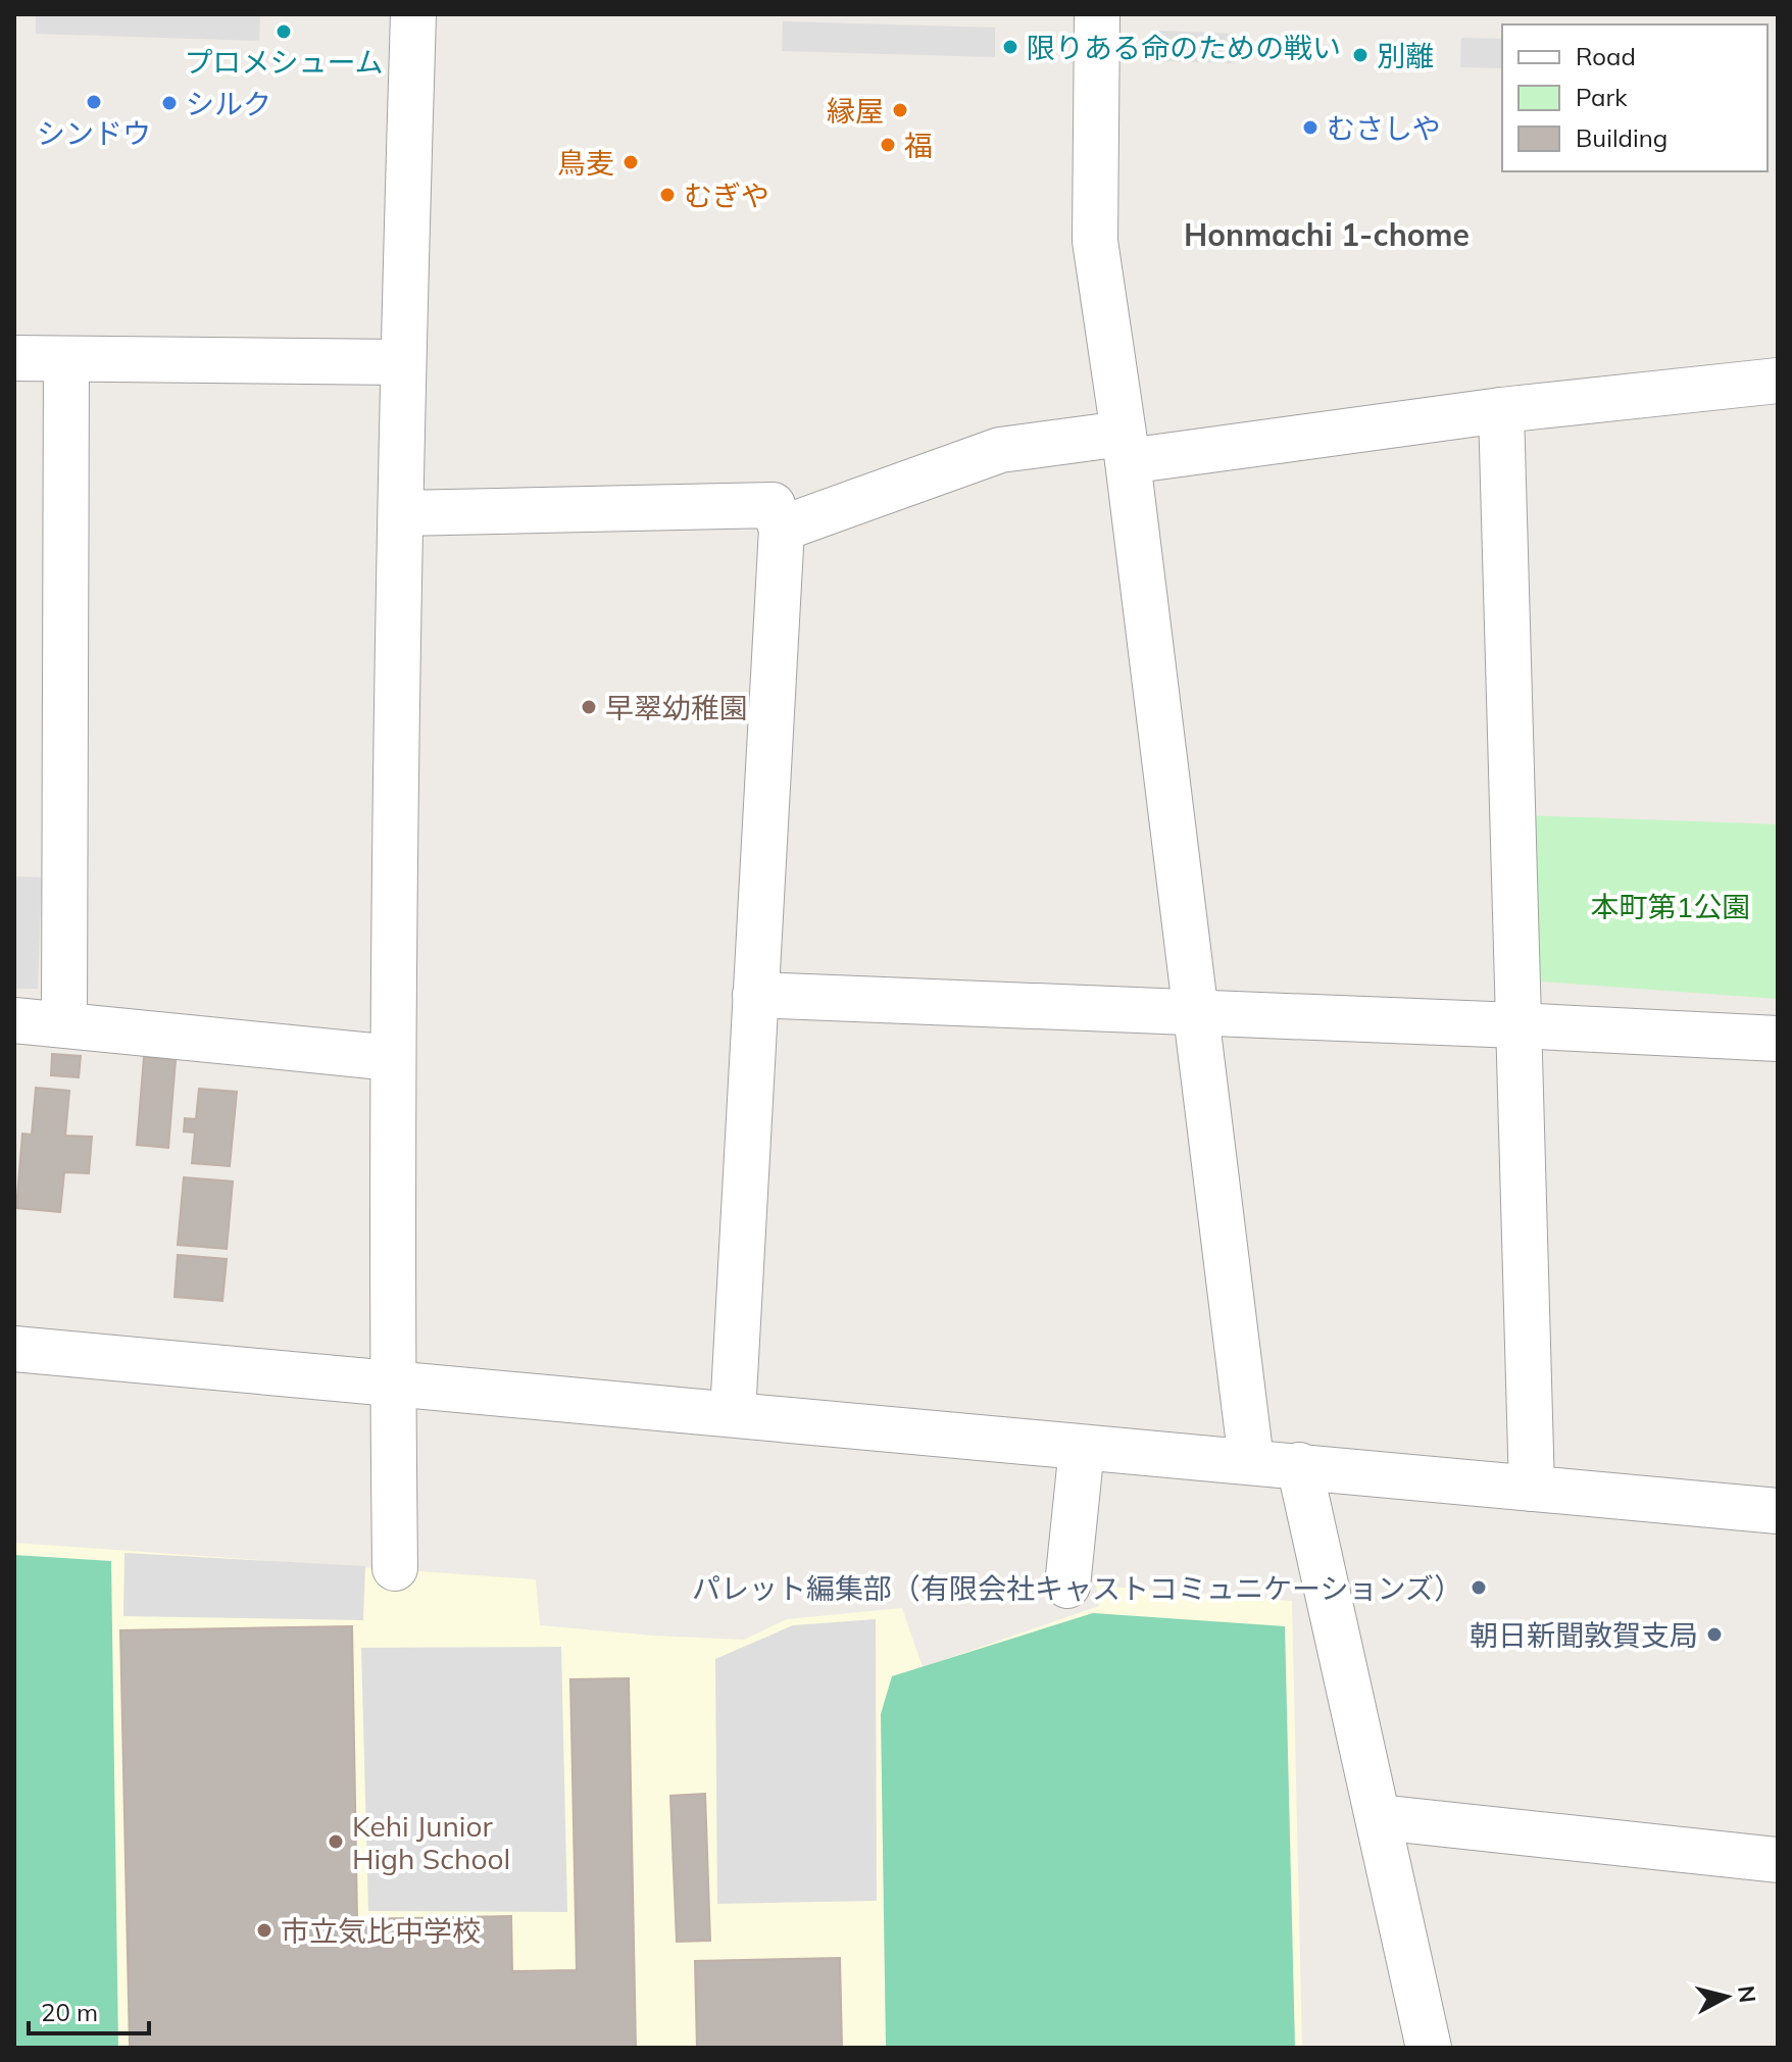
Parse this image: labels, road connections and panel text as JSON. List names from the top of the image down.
{
  "districts": ["Honmachi 1-chome"],
  "parks": ["本町第1公園"],
  "places": [
    "プロメシューム",
    "限りある命のための戦い",
    "別離",
    "シンドウ",
    "シルク",
    "縁屋",
    "むさしや",
    "福",
    "鳥麦",
    "むぎや",
    "早翠幼稚園",
    "パレット編集部（有限会社キャストコミュニケーションズ）",
    "朝日新聞敦賀支局",
    "Kehi Junior High School",
    "市立気比中学校"
  ],
  "legend": ["Road", "Park", "Building"],
  "scale_bar": "20 m",
  "north": "right"
}
